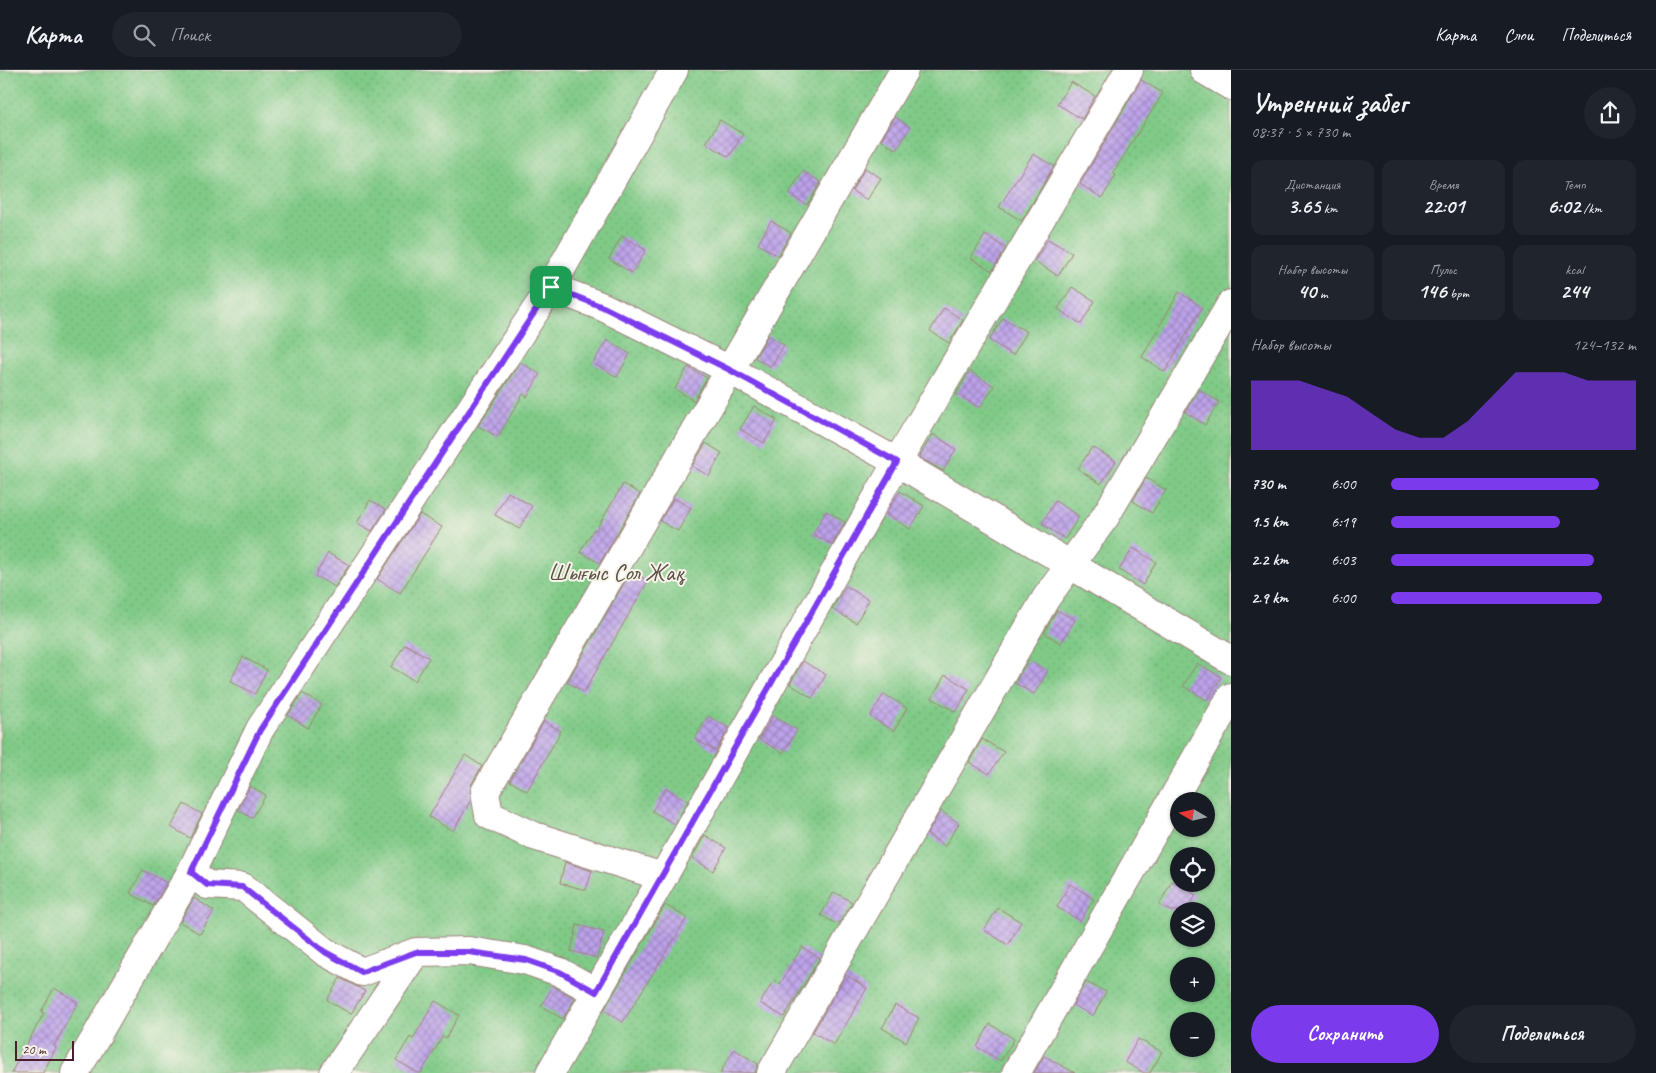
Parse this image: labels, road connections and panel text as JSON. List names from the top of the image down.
{
  "parks": ["Шығыс Сол Жақ"],
  "scale_bar": "20 m",
  "north": "left",
  "page": {
    "header": "Карта",
    "search": "Поиск",
    "nav": ["Карта", "Слои", "Поделиться"],
    "heading": ["Утренний забег", "08:37 · 5 × 730 m"],
    "stats": [
      ["Дистанция", "3.65 km"],
      ["Время", "22:01"],
      ["Темп", "6:02 /km"],
      ["Набор высоты", "40 m"],
      ["Пульс", "146 bpm"],
      ["kcal", "244"]
    ],
    "chart": ["Набор высоты", "124–132 m"],
    "list": [
      {
        "name": "730 m",
        "note": "6:00"
      },
      {
        "name": "1.5 km",
        "note": "6:19"
      },
      {
        "name": "2.2 km",
        "note": "6:03"
      },
      {
        "name": "2.9 km",
        "note": "6:00"
      }
    ],
    "map_buttons": ["+", "−"],
    "buttons": ["Сохранить", "Поделиться"],
    "scale": "20 m"
  }
}
